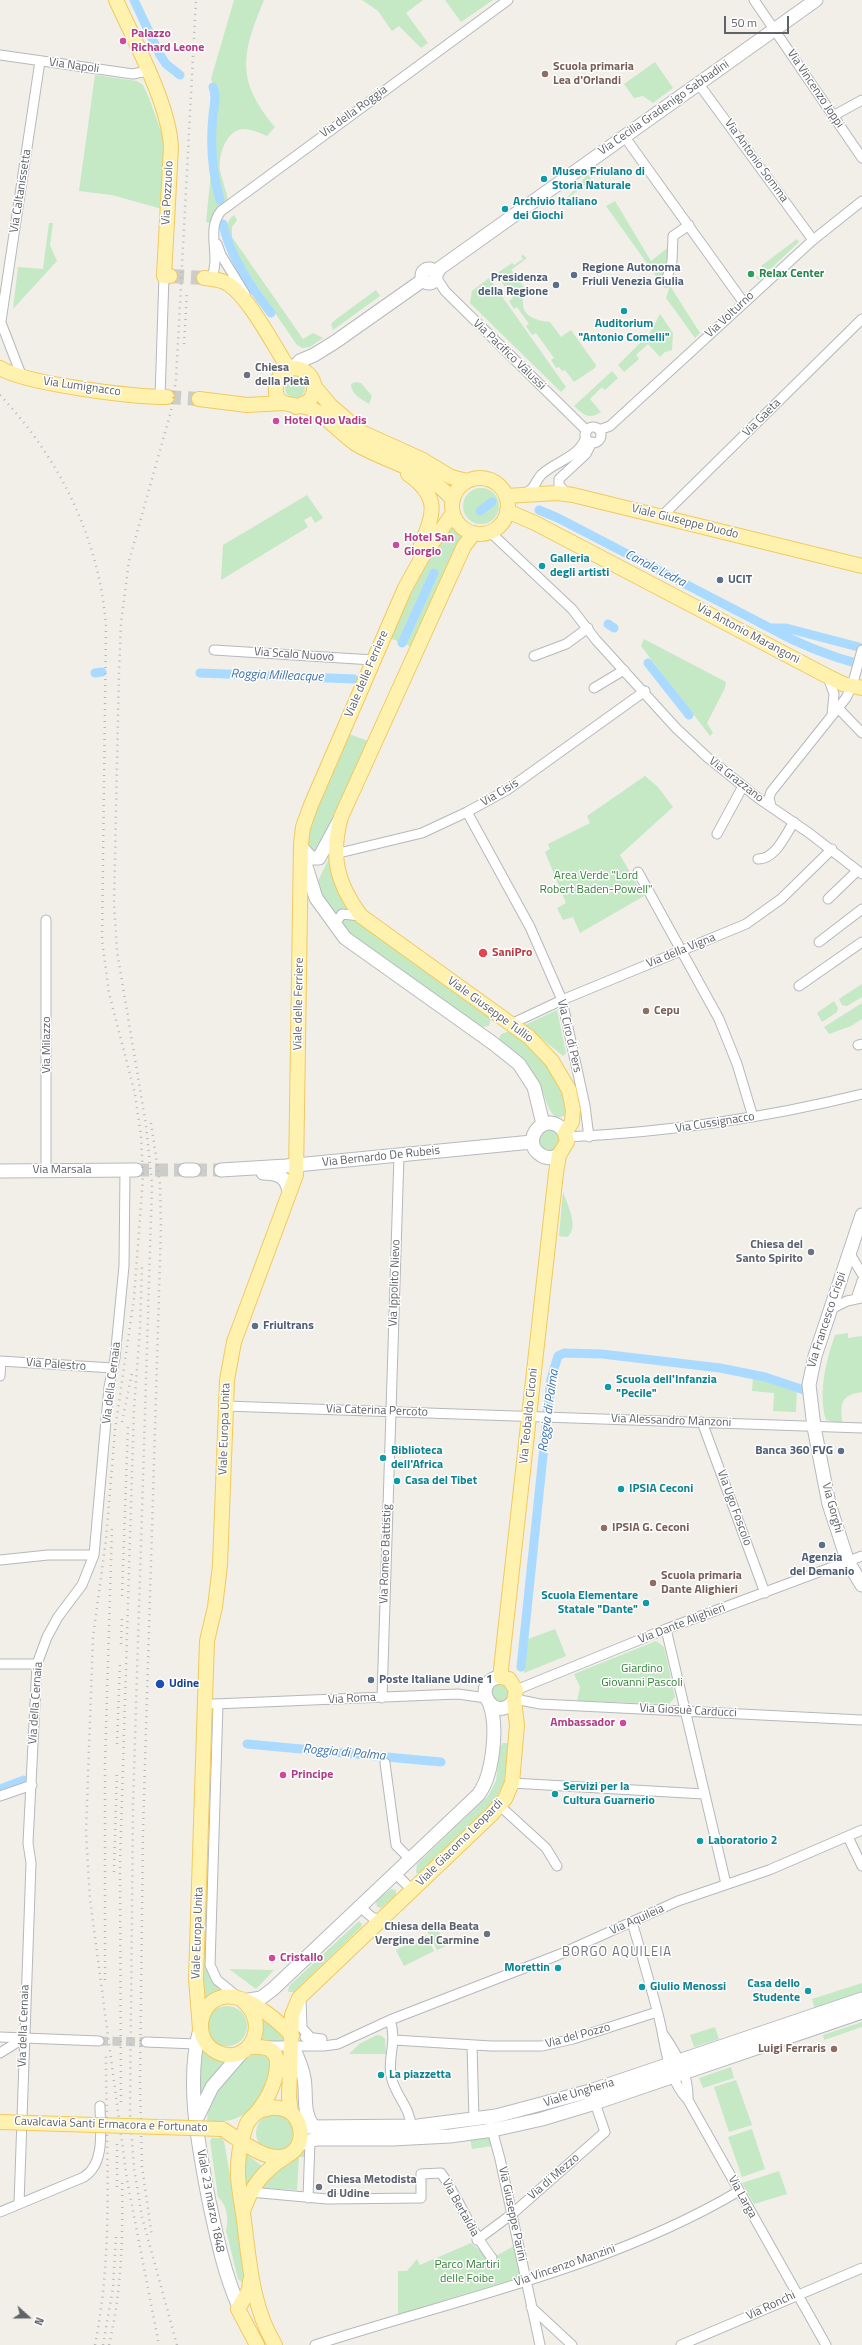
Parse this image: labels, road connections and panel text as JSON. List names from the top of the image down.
{
  "streets": {
    "main road": [
      "Via Pozzuolo",
      "Via Lumignacco",
      "Viale Giuseppe Duodo",
      "Via Antonio Marangoni",
      "Viale delle Ferriere",
      "Viale Giuseppe Tullio",
      "Via Teobaldo Ciconi",
      "Viale Europa Unita",
      "Viale Giacomo Leopardi",
      "Cavalcavia Santi Ermacora e Fortunato",
      "Viale 23 marzo 1848"
    ],
    "street": [
      "Via Napoli",
      "Via Vincenzo Joppi",
      "Via Cecilia Gradenigo Sabbadini",
      "Via della Roggia",
      "Via Antonio Somma",
      "Via Caltanissetta",
      "Via Volturno",
      "Via Pacifico Valussi",
      "Via Gaeta",
      "Via Scalo Nuovo",
      "Via Grazzano",
      "Via Cisis",
      "Via della Vigna",
      "Via Ciro di Pers",
      "Via Milazzo",
      "Via Cussignacco",
      "Via Bernardo De Rubeis",
      "Via Marsala",
      "Via Ippolito Nievo",
      "Via Francesco Crispi",
      "Via Palestro",
      "Via della Cernaia",
      "Via Caterina Percoto",
      "Via Alessandro Manzoni",
      "Via Ugo Foscolo",
      "Via Gorghi",
      "Via Romeo Battistig",
      "Via Dante Alighieri",
      "Via Roma",
      "Via Giosuè Carducci",
      "Via Aquileia",
      "Via del Pozzo",
      "Viale Ungheria",
      "Via di Mezzo",
      "Via Larga",
      "Via Bertaldia",
      "Via Giuseppe Parini",
      "Via Vincenzo Manzini",
      "Via Ronchi"
    ]
  },
  "crossings": [
    ["Via Napoli", "Via Caltanissetta"],
    ["Via Napoli", "Via Pozzuolo"],
    ["Via Vincenzo Joppi", "Via Cecilia Gradenigo Sabbadini"],
    ["Via Cecilia Gradenigo Sabbadini", "Via Antonio Somma"],
    ["Via Cecilia Gradenigo Sabbadini", "Via Pacifico Valussi"],
    ["Via Antonio Somma", "Via Volturno"],
    ["Via Pozzuolo", "Via Lumignacco"],
    ["Via Volturno", "Via Pacifico Valussi"],
    ["Via Gaeta", "Viale Giuseppe Duodo"],
    ["Viale Giuseppe Duodo", "Via Antonio Marangoni"],
    ["Viale Giuseppe Duodo", "Viale delle Ferriere"],
    ["Viale Giuseppe Duodo", "Via Grazzano"],
    ["Via Antonio Marangoni", "Viale delle Ferriere"],
    ["Via Antonio Marangoni", "Via Grazzano"],
    ["Via Scalo Nuovo", "Viale delle Ferriere"],
    ["Viale delle Ferriere", "Via Grazzano"],
    ["Viale delle Ferriere", "Viale Giuseppe Tullio"],
    ["Viale delle Ferriere", "Via Bernardo De Rubeis"],
    ["Viale delle Ferriere", "Viale Europa Unita"],
    ["Via Grazzano", "Via Cisis"],
    ["Via Grazzano", "Via della Vigna"],
    ["Via Cisis", "Viale Giuseppe Tullio"],
    ["Via Cisis", "Via Ciro di Pers"],
    ["Via della Vigna", "Viale Giuseppe Tullio"],
    ["Via della Vigna", "Via Ciro di Pers"],
    ["Viale Giuseppe Tullio", "Via Cussignacco"],
    ["Viale Giuseppe Tullio", "Via Bernardo De Rubeis"],
    ["Viale Giuseppe Tullio", "Via Teobaldo Ciconi"],
    ["Via Ciro di Pers", "Via Cussignacco"],
    ["Via Milazzo", "Via Marsala"],
    ["Via Cussignacco", "Via Bernardo De Rubeis"],
    ["Via Cussignacco", "Via Teobaldo Ciconi"],
    ["Via Bernardo De Rubeis", "Via Ippolito Nievo"],
    ["Via Bernardo De Rubeis", "Via Teobaldo Ciconi"],
    ["Via Bernardo De Rubeis", "Viale Europa Unita"],
    ["Via Marsala", "Via della Cernaia"],
    ["Via Ippolito Nievo", "Via Caterina Percoto"],
    ["Via Ippolito Nievo", "Via Romeo Battistig"],
    ["Via Francesco Crispi", "Via Alessandro Manzoni"],
    ["Via Francesco Crispi", "Via Gorghi"],
    ["Via Palestro", "Via della Cernaia"],
    ["Via Caterina Percoto", "Via Teobaldo Ciconi"],
    ["Via Caterina Percoto", "Via Alessandro Manzoni"],
    ["Via Caterina Percoto", "Viale Europa Unita"],
    ["Via Caterina Percoto", "Via Romeo Battistig"],
    ["Via Teobaldo Ciconi", "Via Alessandro Manzoni"],
    ["Via Teobaldo Ciconi", "Via Dante Alighieri"],
    ["Via Teobaldo Ciconi", "Via Roma"],
    ["Via Teobaldo Ciconi", "Via Giosuè Carducci"],
    ["Via Teobaldo Ciconi", "Viale Giacomo Leopardi"],
    ["Via Alessandro Manzoni", "Via Ugo Foscolo"],
    ["Via Alessandro Manzoni", "Via Gorghi"],
    ["Viale Europa Unita", "Via Roma"],
    ["Viale Europa Unita", "Viale Giacomo Leopardi"],
    ["Viale Europa Unita", "Viale 23 marzo 1848"],
    ["Via Ugo Foscolo", "Via Dante Alighieri"],
    ["Via Gorghi", "Via Dante Alighieri"],
    ["Via Romeo Battistig", "Via Roma"],
    ["Via Dante Alighieri", "Via Roma"],
    ["Via Dante Alighieri", "Via Giosuè Carducci"],
    ["Via Dante Alighieri", "Viale Giacomo Leopardi"],
    ["Via Roma", "Via Giosuè Carducci"],
    ["Via Roma", "Viale Giacomo Leopardi"],
    ["Via Giosuè Carducci", "Viale Giacomo Leopardi"],
    ["Viale Giacomo Leopardi", "Via Aquileia"],
    ["Viale Giacomo Leopardi", "Viale Ungheria"],
    ["Viale Giacomo Leopardi", "Viale 23 marzo 1848"],
    ["Viale Ungheria", "Via di Mezzo"],
    ["Viale Ungheria", "Via Larga"],
    ["Viale Ungheria", "Viale 23 marzo 1848"],
    ["Viale Ungheria", "Via Giuseppe Parini"],
    ["Via di Mezzo", "Via Bertaldia"],
    ["Via di Mezzo", "Via Giuseppe Parini"],
    ["Via Larga", "Via Vincenzo Manzini"],
    ["Via Larga", "Via Ronchi"],
    ["Via Giuseppe Parini", "Via Vincenzo Manzini"]
  ],
  "districts": ["BORGO AQUILEIA"],
  "water": ["Canale Ledra", "Roggia Milleacque", "Roggia di Palma"],
  "parks": ["Area Verde \"Lord Robert Baden-Powell\"", "Giardino Giovanni Pascoli", "Parco Martiri delle Foibe"],
  "places": [
    "Palazzo Richard Leone",
    "Scuola primaria Lea d'Orlandi",
    "Museo Friulano di Storia Naturale",
    "Archivio Italiano dei Giochi",
    "Relax Center",
    "Regione Autonoma Friuli Venezia Giulia",
    "Presidenza della Regione",
    "Auditorium \"Antonio Comelli\"",
    "Chiesa della Pietà",
    "Hotel Quo Vadis",
    "Hotel San Giorgio",
    "Galleria degli artisti",
    "UCIT",
    "SaniPro",
    "Cepu",
    "Chiesa del Santo Spirito",
    "Friultrans",
    "Scuola dell'Infanzia \"Pecile\"",
    "Banca 360 FVG",
    "Biblioteca dell'Africa",
    "Casa del Tibet",
    "IPSIA Ceconi",
    "IPSIA G. Ceconi",
    "Agenzia del Demanio",
    "Scuola primaria Dante Alighieri",
    "Scuola Elementare Statale \"Dante\"",
    "Poste Italiane Udine 1",
    "Udine",
    "Ambassador",
    "Principe",
    "Servizi per la Cultura Guarnerio",
    "Laboratorio 2",
    "Chiesa della Beata Vergine del Carmine",
    "Cristallo",
    "Morettin",
    "Giulio Menossi",
    "Casa dello Studente",
    "Luigi Ferraris",
    "La piazzetta",
    "Chiesa Metodista di Udine"
  ],
  "scale_bar": "50 m",
  "north": "right"
}
